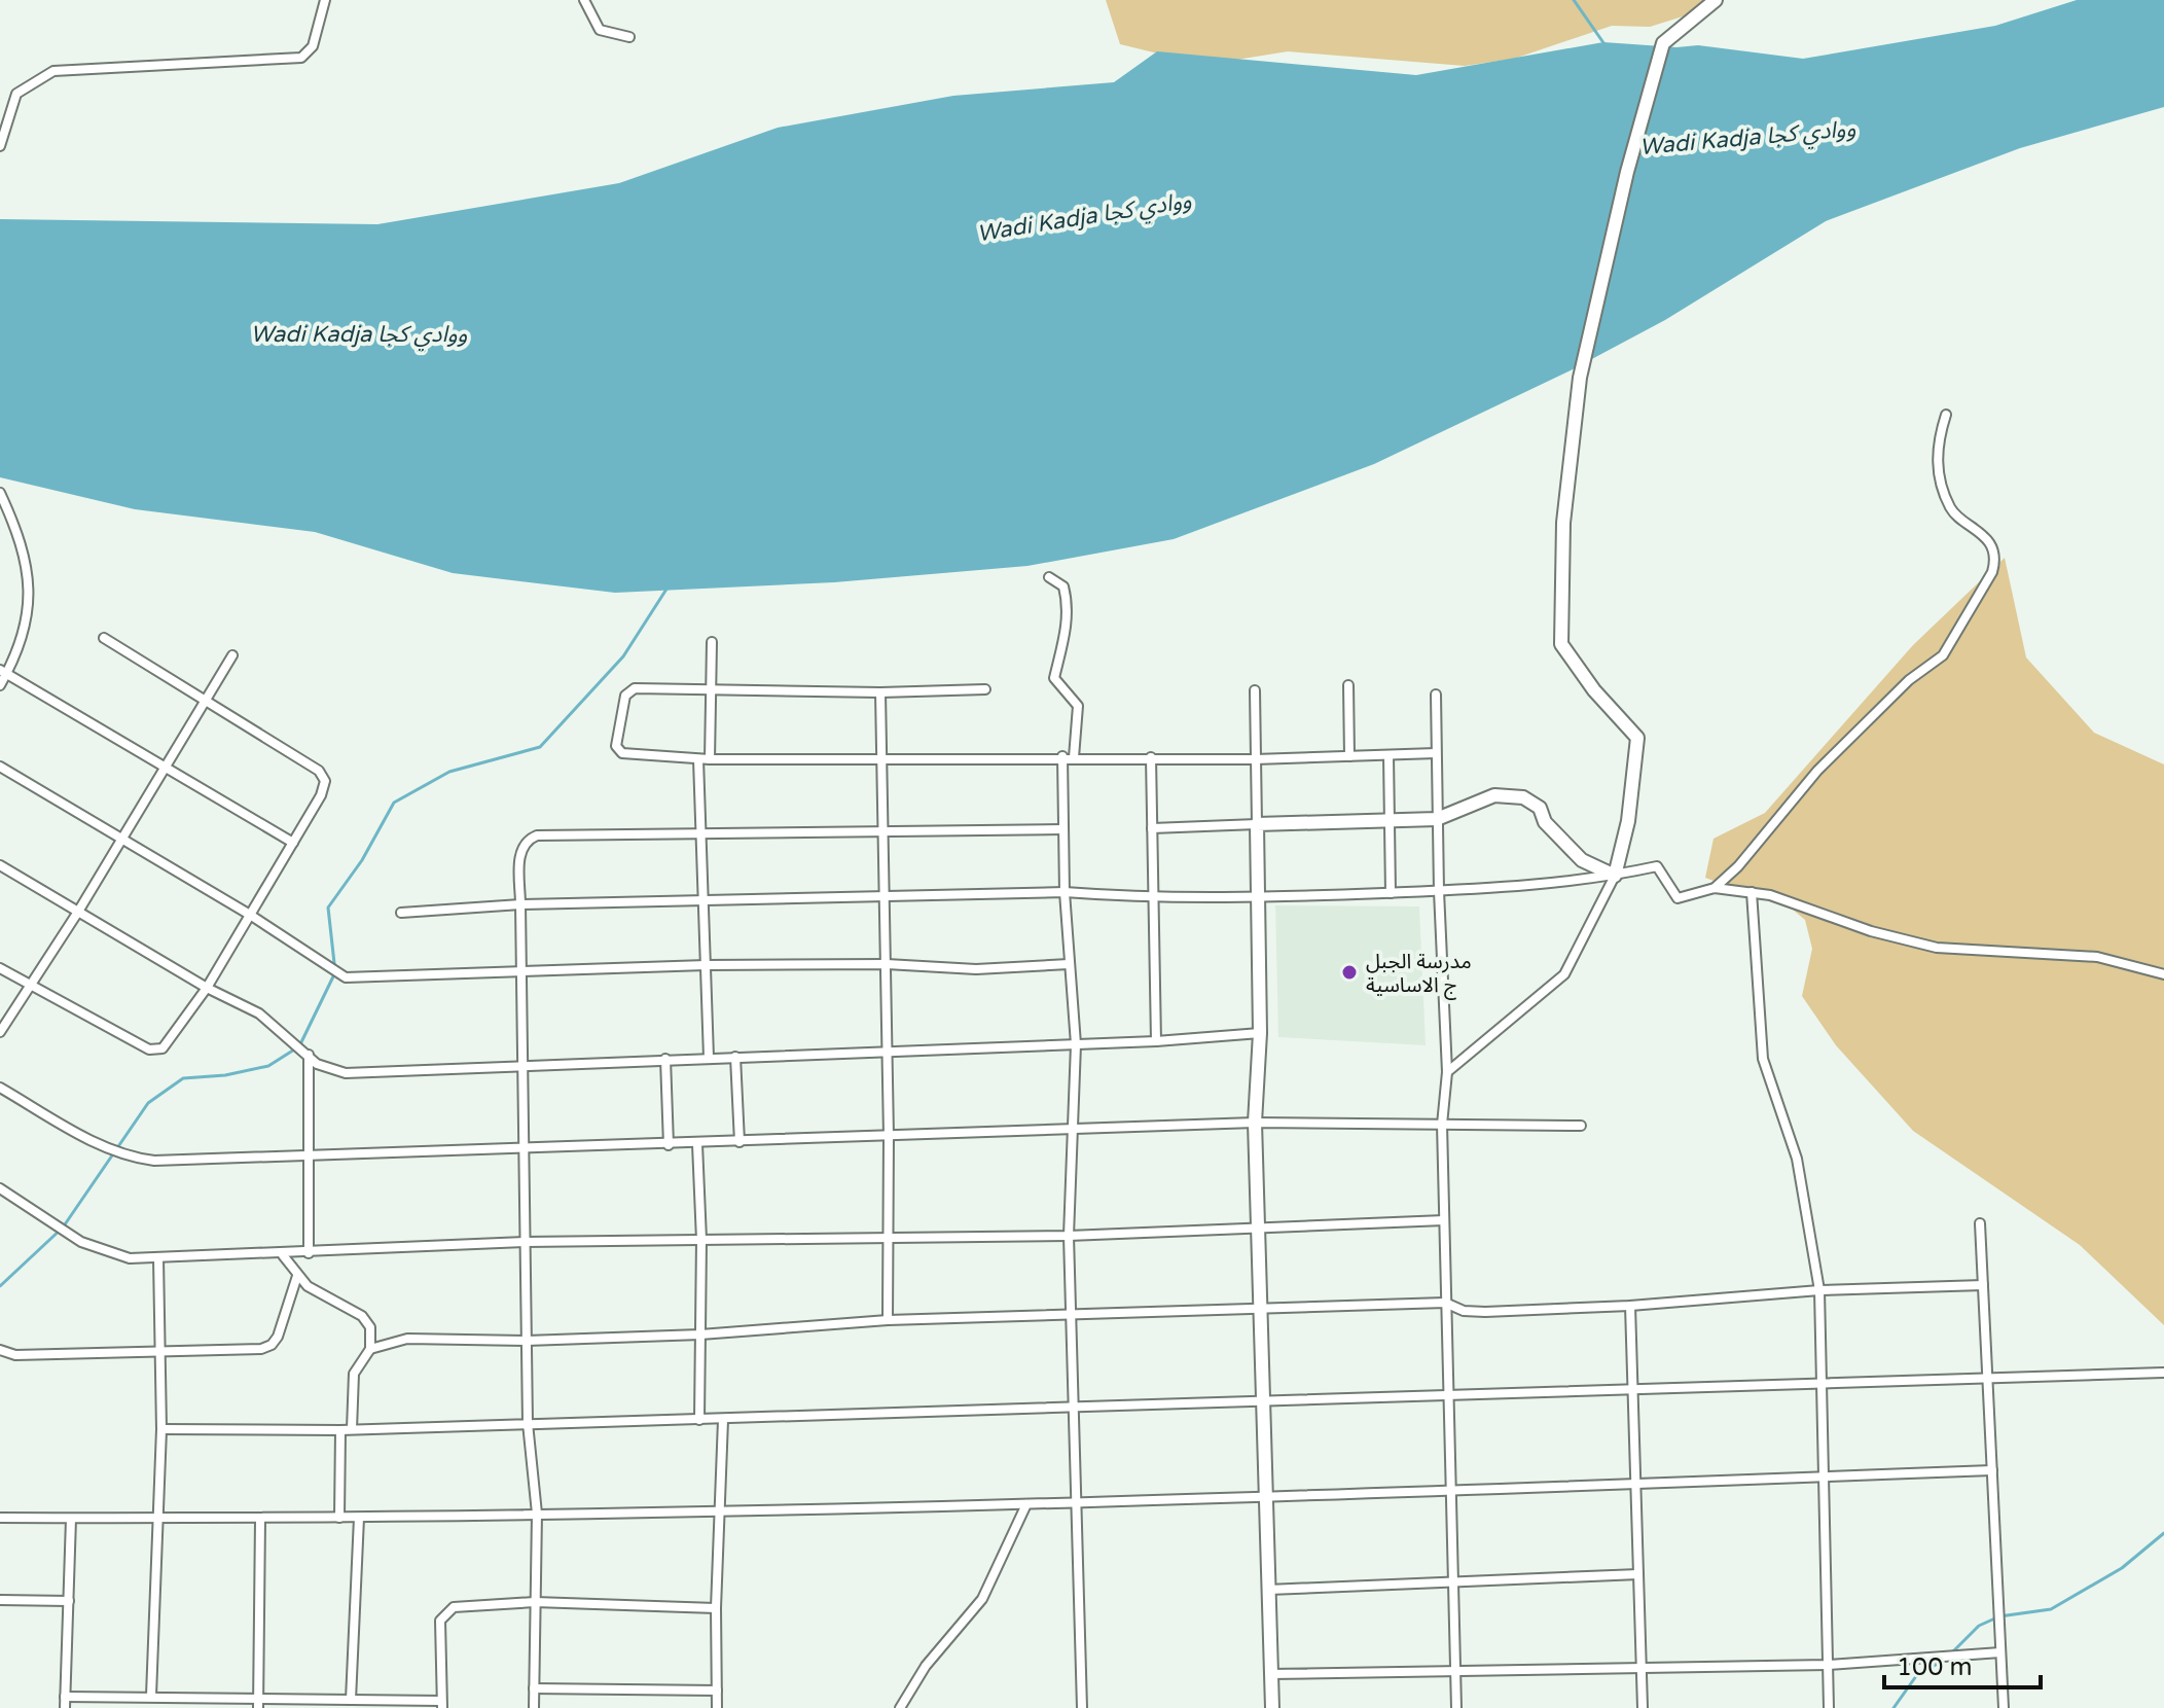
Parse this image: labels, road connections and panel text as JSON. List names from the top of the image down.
{
  "water": ["Wadi Kadja ووادي كجا"],
  "places": ["مدرسة الجبل ج الاساسية"],
  "scale_bar": "100 m"
}
